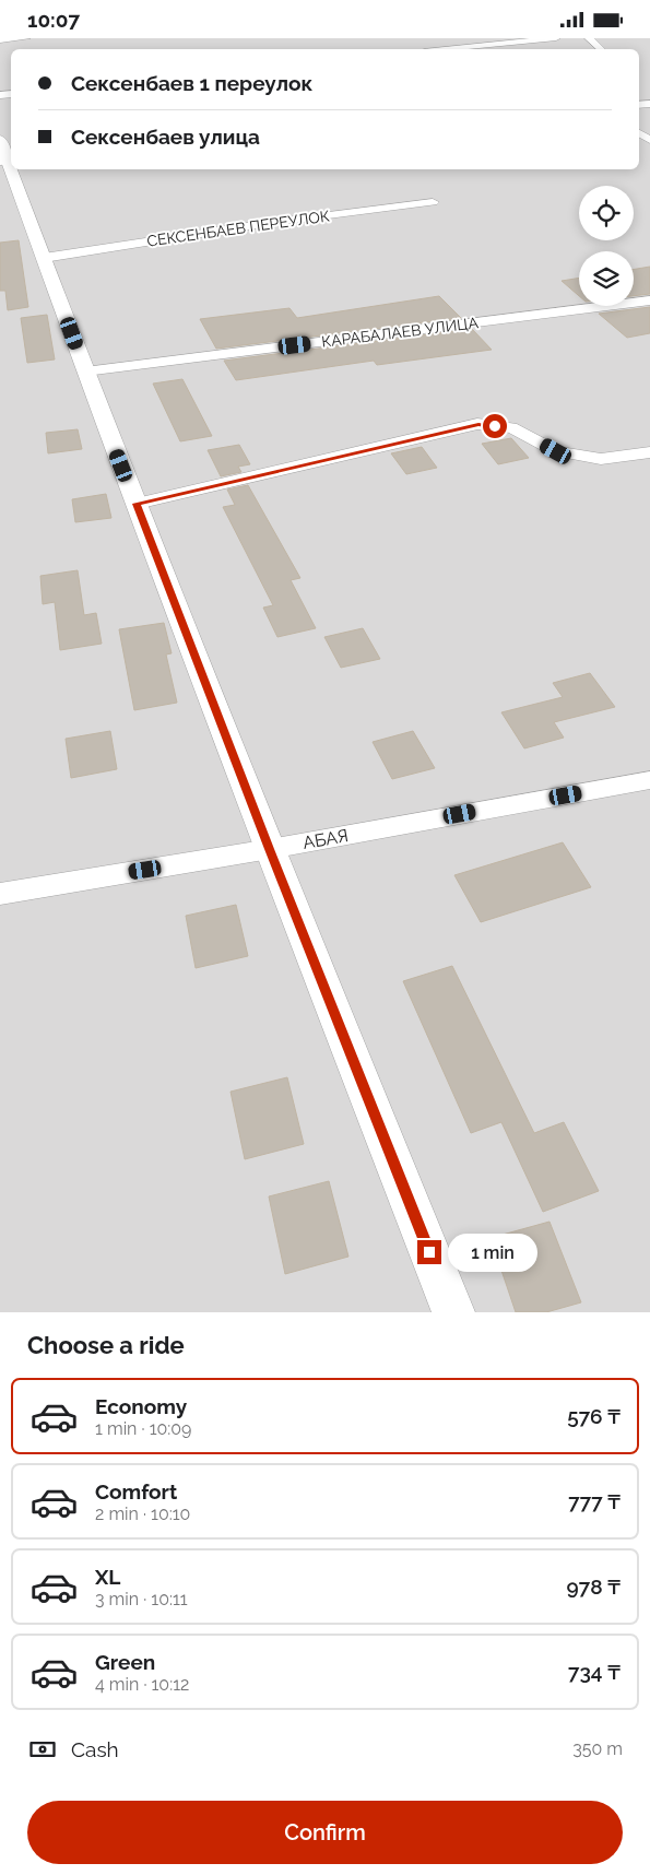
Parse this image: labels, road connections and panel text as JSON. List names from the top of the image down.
{
  "streets": {
    "street": ["СЕКСЕНБАЕВ ПЕРЕУЛОК", "КАРАБАЛАЕВ УЛИЦА", "АБАЯ"]
  },
  "page": {
    "status": "10:07",
    "banner": ["Сексенбаев 1 переулок", "Сексенбаев улица"],
    "bubble": "1 min",
    "heading": "Choose a ride",
    "list": [
      {
        "name": "Economy",
        "note": "1 min · 10:09",
        "value": "576 ₸"
      },
      {
        "name": "Comfort",
        "note": "2 min · 10:10",
        "value": "777 ₸"
      },
      {
        "name": "XL",
        "note": "3 min · 10:11",
        "value": "978 ₸"
      },
      {
        "name": "Green",
        "note": "4 min · 10:12",
        "value": "734 ₸"
      }
    ],
    "pay": ["Cash", "350 m"],
    "buttons": "Confirm"
  }
}
